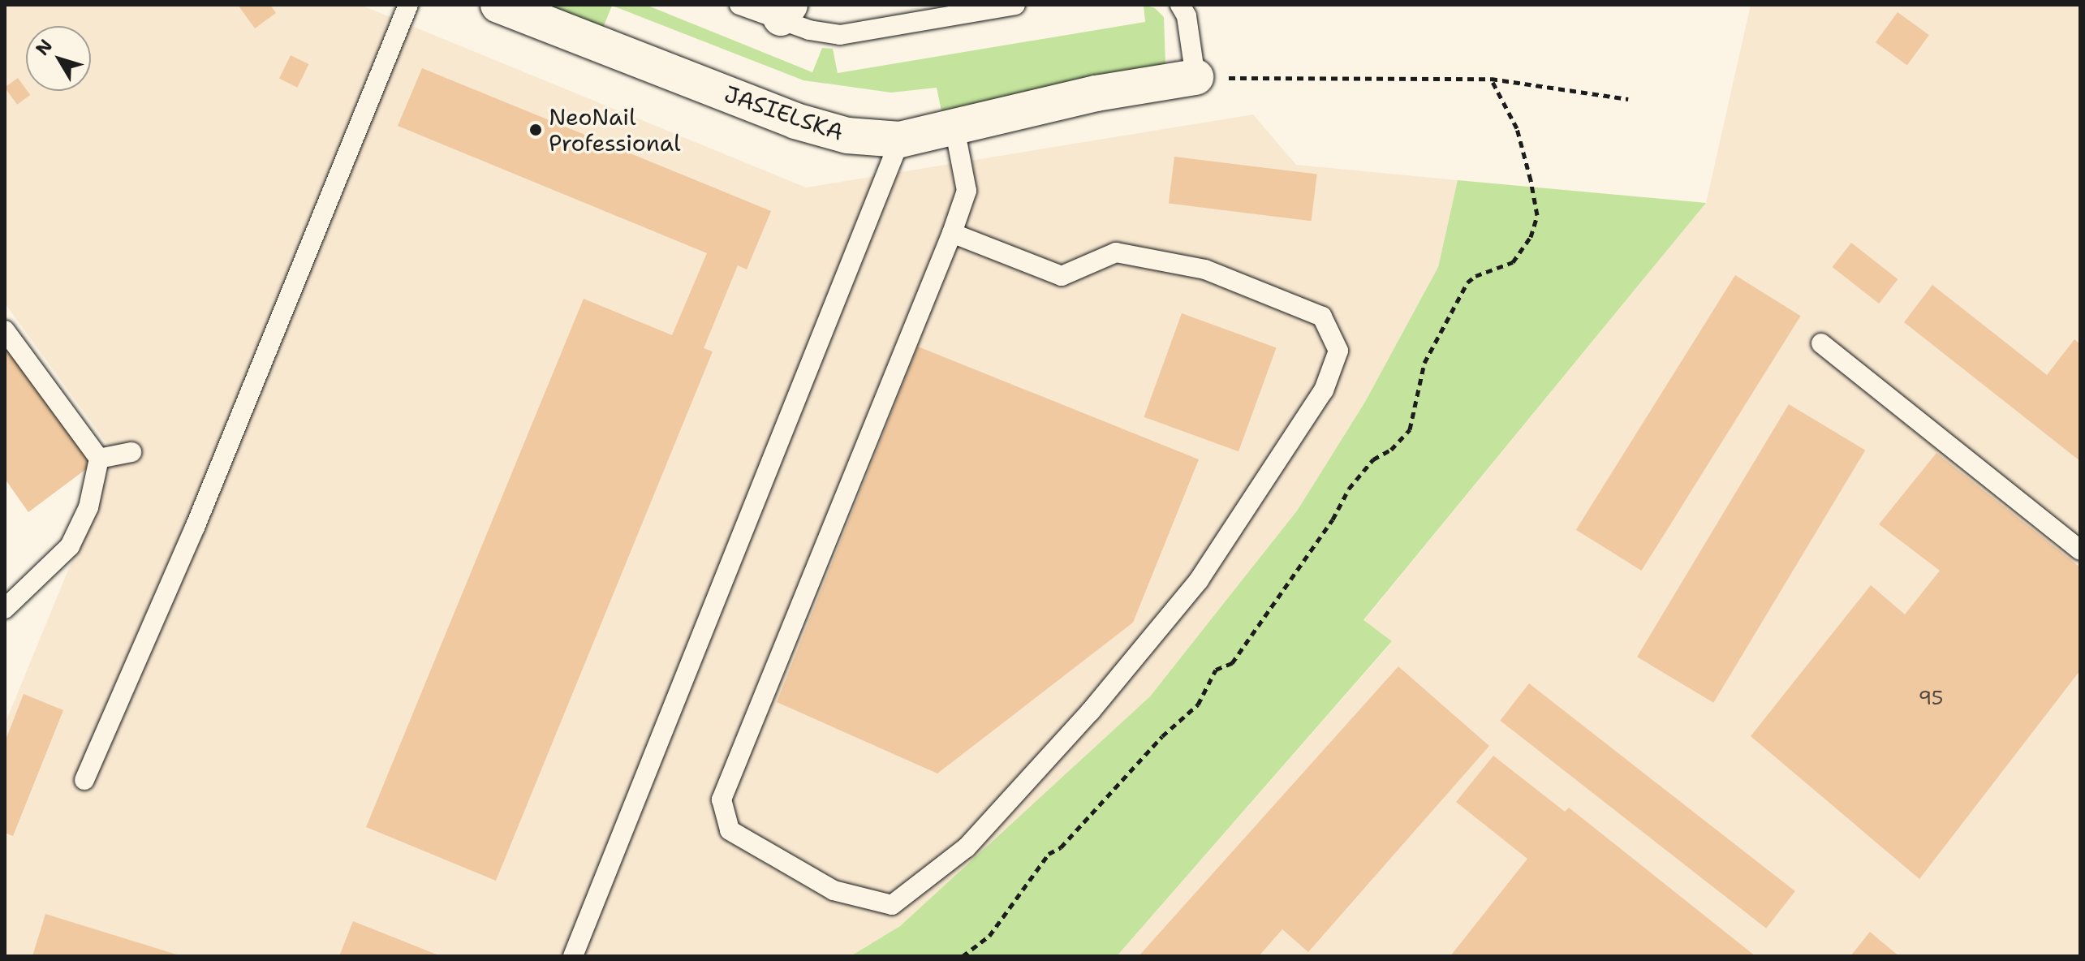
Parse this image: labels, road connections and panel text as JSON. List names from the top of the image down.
{
  "streets": {
    "street": ["JASIELSKA"]
  },
  "places": ["NeoNail Professional"],
  "house_numbers": ["95"],
  "north": "top left"
}
